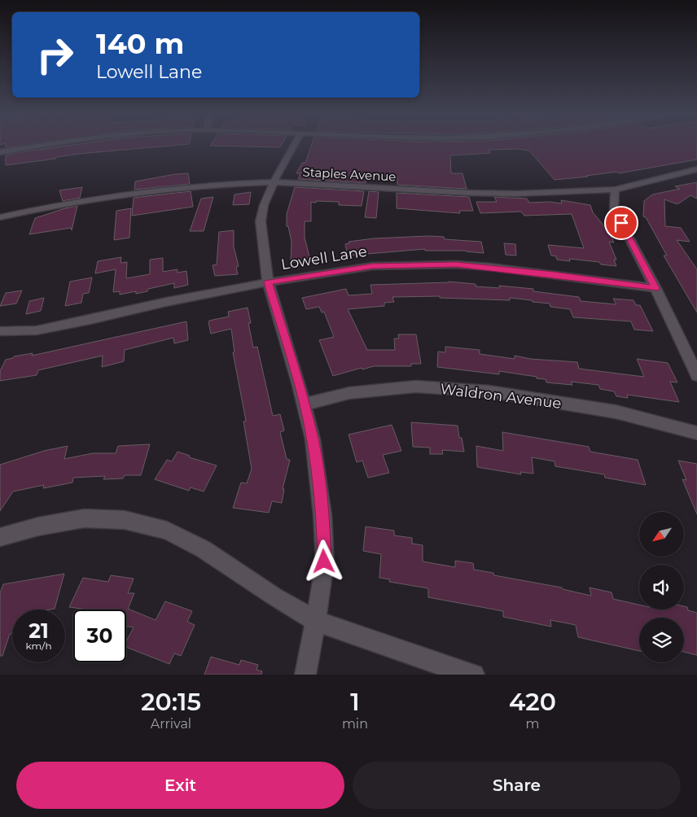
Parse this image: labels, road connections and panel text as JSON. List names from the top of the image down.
{
  "streets": {
    "street": ["Staples Avenue", "Lowell Lane", "Waldron Avenue"]
  },
  "north": "bottom left",
  "page": {
    "turn": ["140 m", "Lowell Lane"],
    "speed": "21 km/h",
    "limit": "30",
    "eta": [
      "20:15",
      "Arrival",
      "1",
      "min",
      "420",
      "m"
    ],
    "buttons": ["Exit", "Share"]
  }
}
